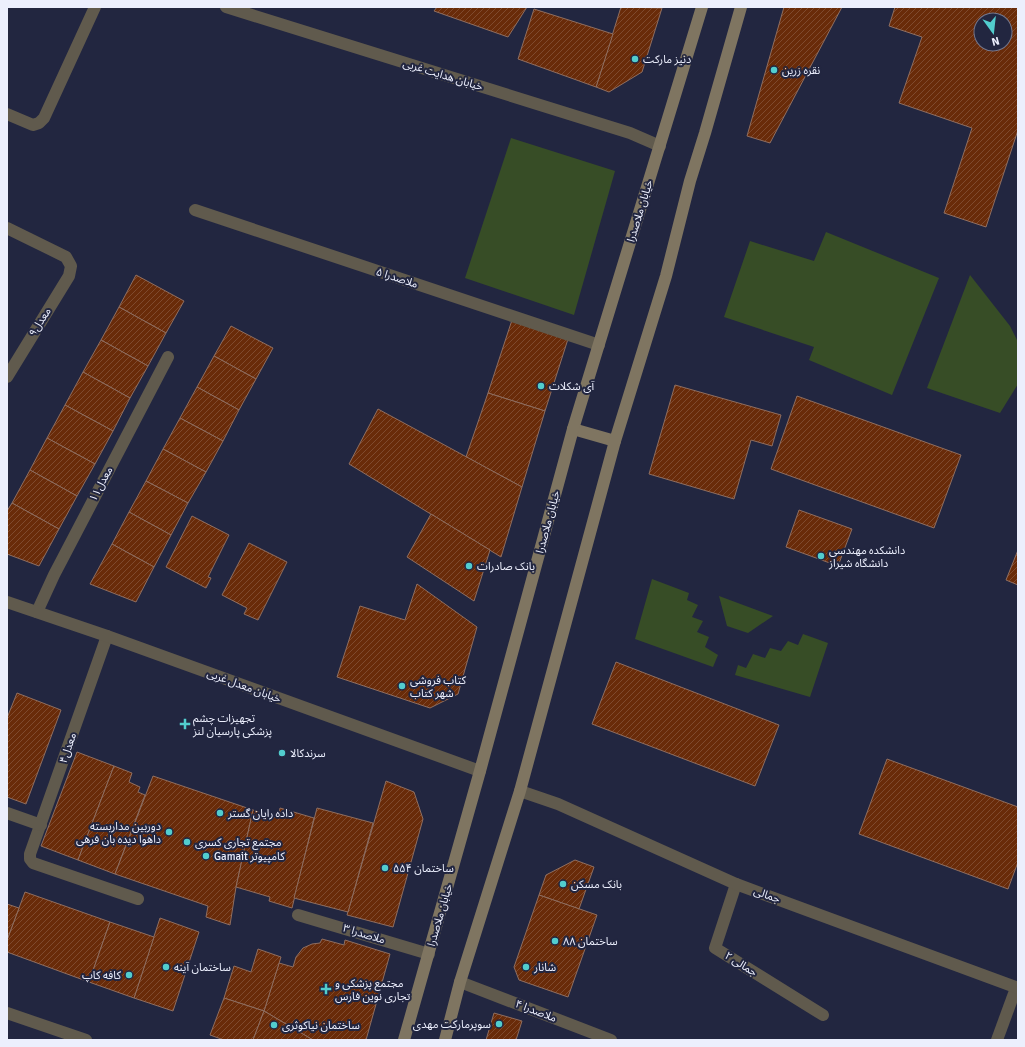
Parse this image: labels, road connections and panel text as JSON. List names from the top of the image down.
{
  "streets": {
    "main road": ["خیابان ملاصدرا"],
    "street": [
      "خیابان هدایت غربی",
      "۵ ملاصدرا",
      "معدل۹",
      "معدل۱۱",
      "خیابان معدل غربی",
      "معدل۴",
      "جمالی",
      "۳ ملاصدرا",
      "۲ جمالی",
      "۴ ملاصدرا"
    ]
  },
  "crossings": [
    ["خیابان هدایت غربی", "خیابان ملاصدرا"],
    ["خیابان ملاصدرا", "۵ ملاصدرا"],
    ["خیابان ملاصدرا", "خیابان معدل غربی"],
    ["خیابان ملاصدرا", "۳ ملاصدرا"],
    ["معدل۱۱", "خیابان معدل غربی"],
    ["خیابان معدل غربی", "معدل۴"],
    ["جمالی", "۲ جمالی"]
  ],
  "places": {
    "other": [
      "دنیز مارکت",
      "نقره زرین",
      "آی شکلات",
      "دانشکده مهندسی دانشگاه شیراز",
      "بانک صادرات",
      "کتاب فروشی شهر کتاب",
      "سرندکالا",
      "داده رایان گستر",
      "دوربین مداربسته داهوا دیده بان فرهی",
      "مجتمع تجاری کسری",
      "Gamait کامپیوتر",
      "ساختمان ۵۵۴",
      "بانک مسکن",
      "ساختمان ۸۸",
      "ساختمان آینه",
      "شانار",
      "کافه کاپ",
      "سوپرمارکت مهدی",
      "ساختمان نیاکوثری"
    ],
    "health": ["تجهیزات چشم پزشکی پارسیان لنز", "مجتمع پزشکی و تجاری نوین فارس"]
  },
  "north": "bottom"
}
